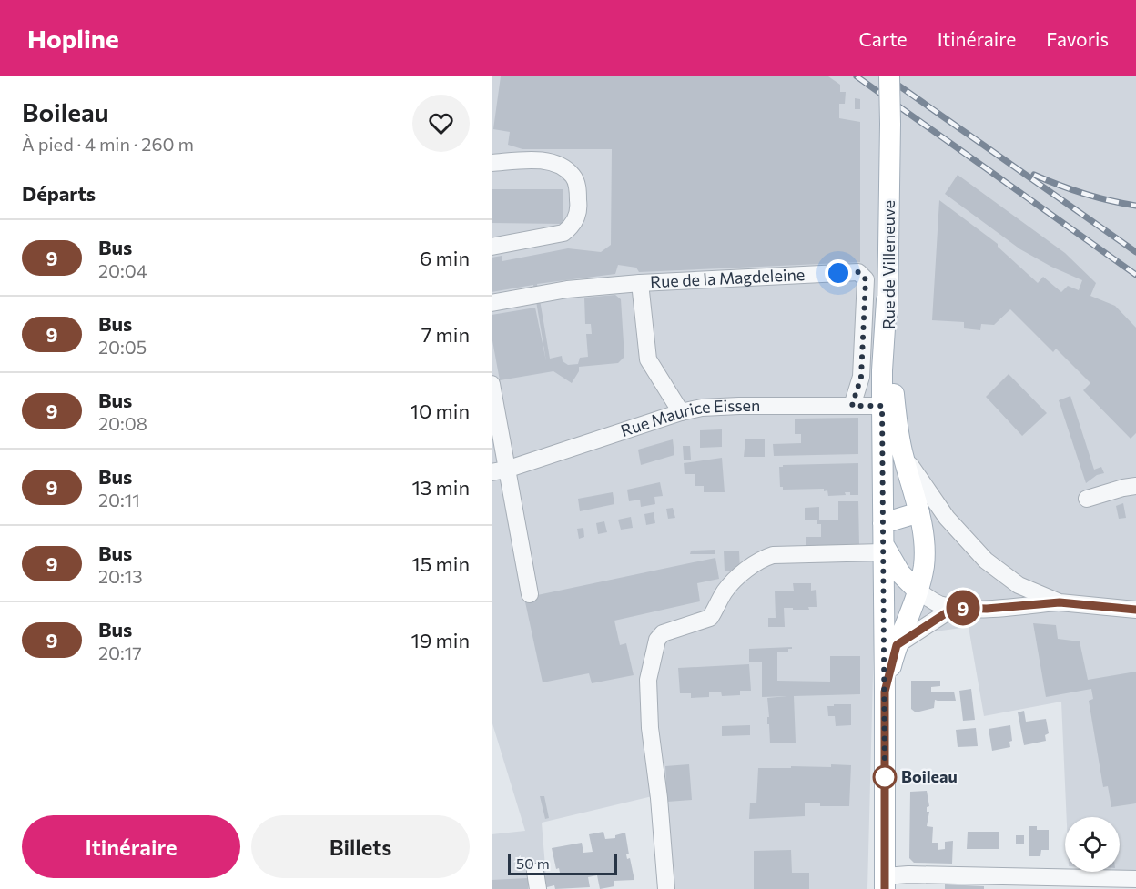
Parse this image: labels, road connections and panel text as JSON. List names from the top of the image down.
{
  "streets": {
    "main road": ["Rue de Villeneuve"],
    "street": ["Rue de la Magdeleine", "Rue Maurice Eissen"]
  },
  "crossings": [
    ["Rue de la Magdeleine", "Rue Maurice Eissen"]
  ],
  "places": ["Boileau"],
  "lines": ["bus line 9"],
  "scale_bar": "50 m",
  "page": {
    "header": "Hopline",
    "nav": ["Carte", "Itinéraire", "Favoris"],
    "heading": [
      ["Boileau", "À pied · 4 min · 260 m"],
      "Départs"
    ],
    "on_map": "9",
    "list": [
      {
        "mark": "9",
        "name": "Bus",
        "note": "20:04",
        "value": "6 min"
      },
      {
        "mark": "9",
        "name": "Bus",
        "note": "20:05",
        "value": "7 min"
      },
      {
        "mark": "9",
        "name": "Bus",
        "note": "20:08",
        "value": "10 min"
      },
      {
        "mark": "9",
        "name": "Bus",
        "note": "20:11",
        "value": "13 min"
      },
      {
        "mark": "9",
        "name": "Bus",
        "note": "20:13",
        "value": "15 min"
      },
      {
        "mark": "9",
        "name": "Bus",
        "note": "20:17",
        "value": "19 min"
      }
    ],
    "buttons": ["Itinéraire", "Billets"],
    "scale": "50 m"
  }
}
